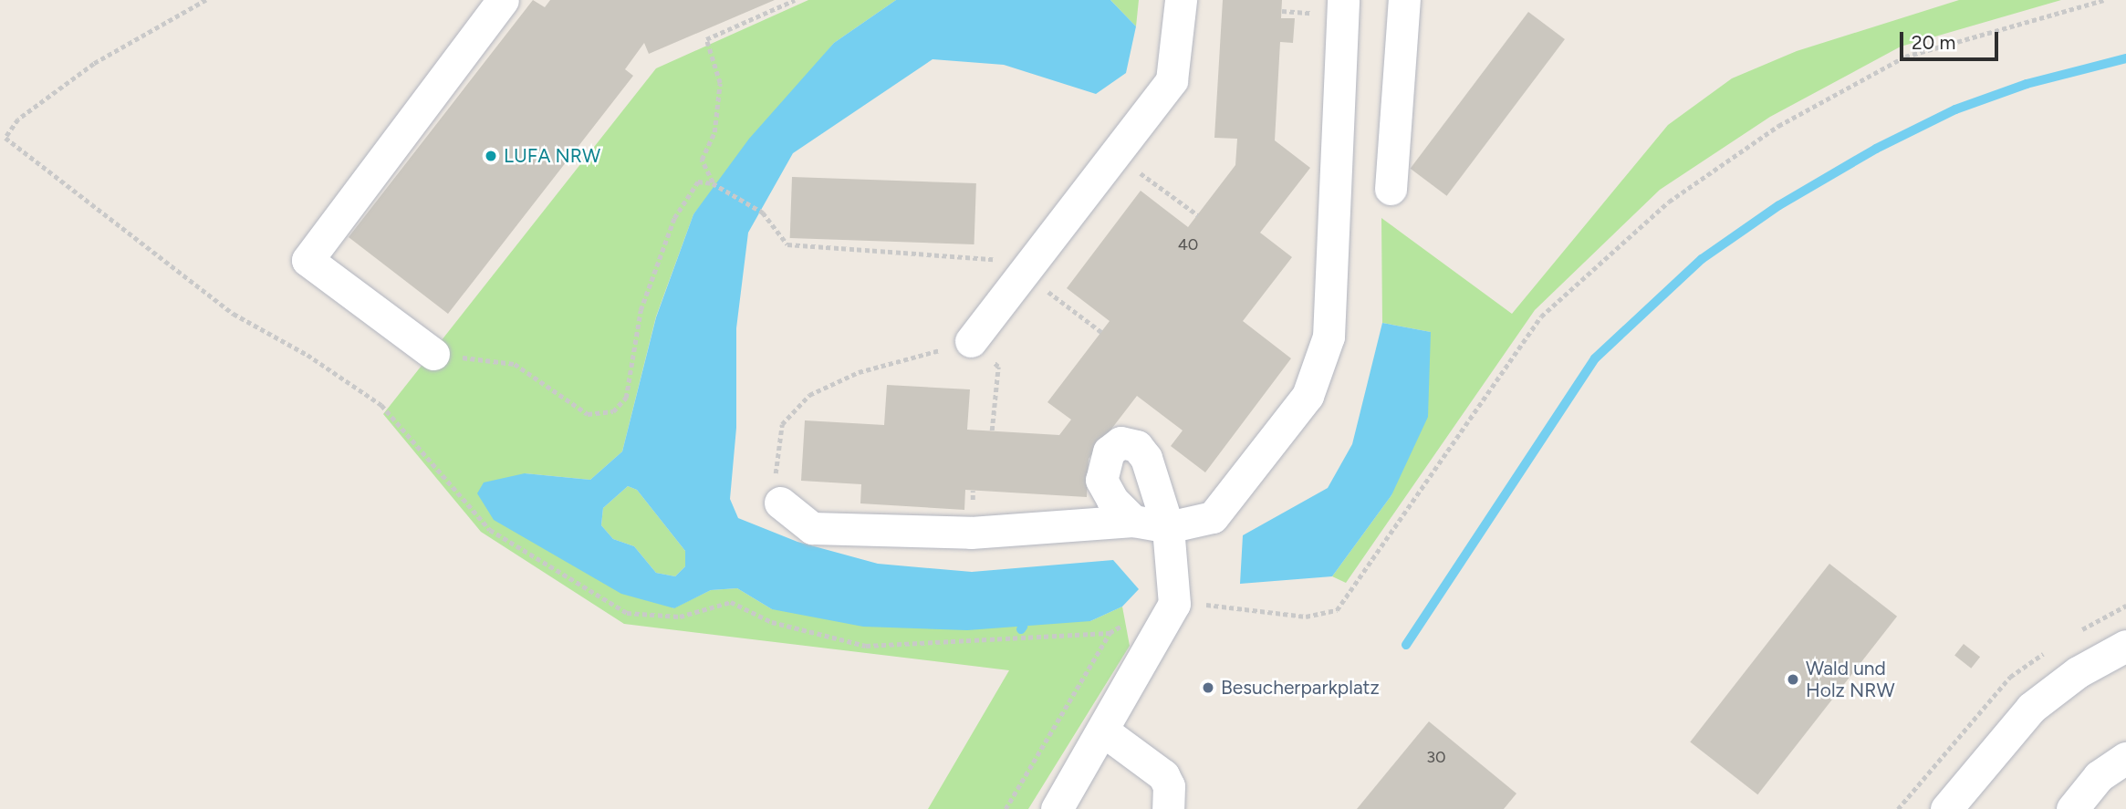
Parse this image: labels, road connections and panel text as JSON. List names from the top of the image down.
{
  "places": ["LUFA NRW", "Wald und Holz NRW", "Besucherparkplatz"],
  "house_numbers": ["40", "30"],
  "scale_bar": "20 m"
}
